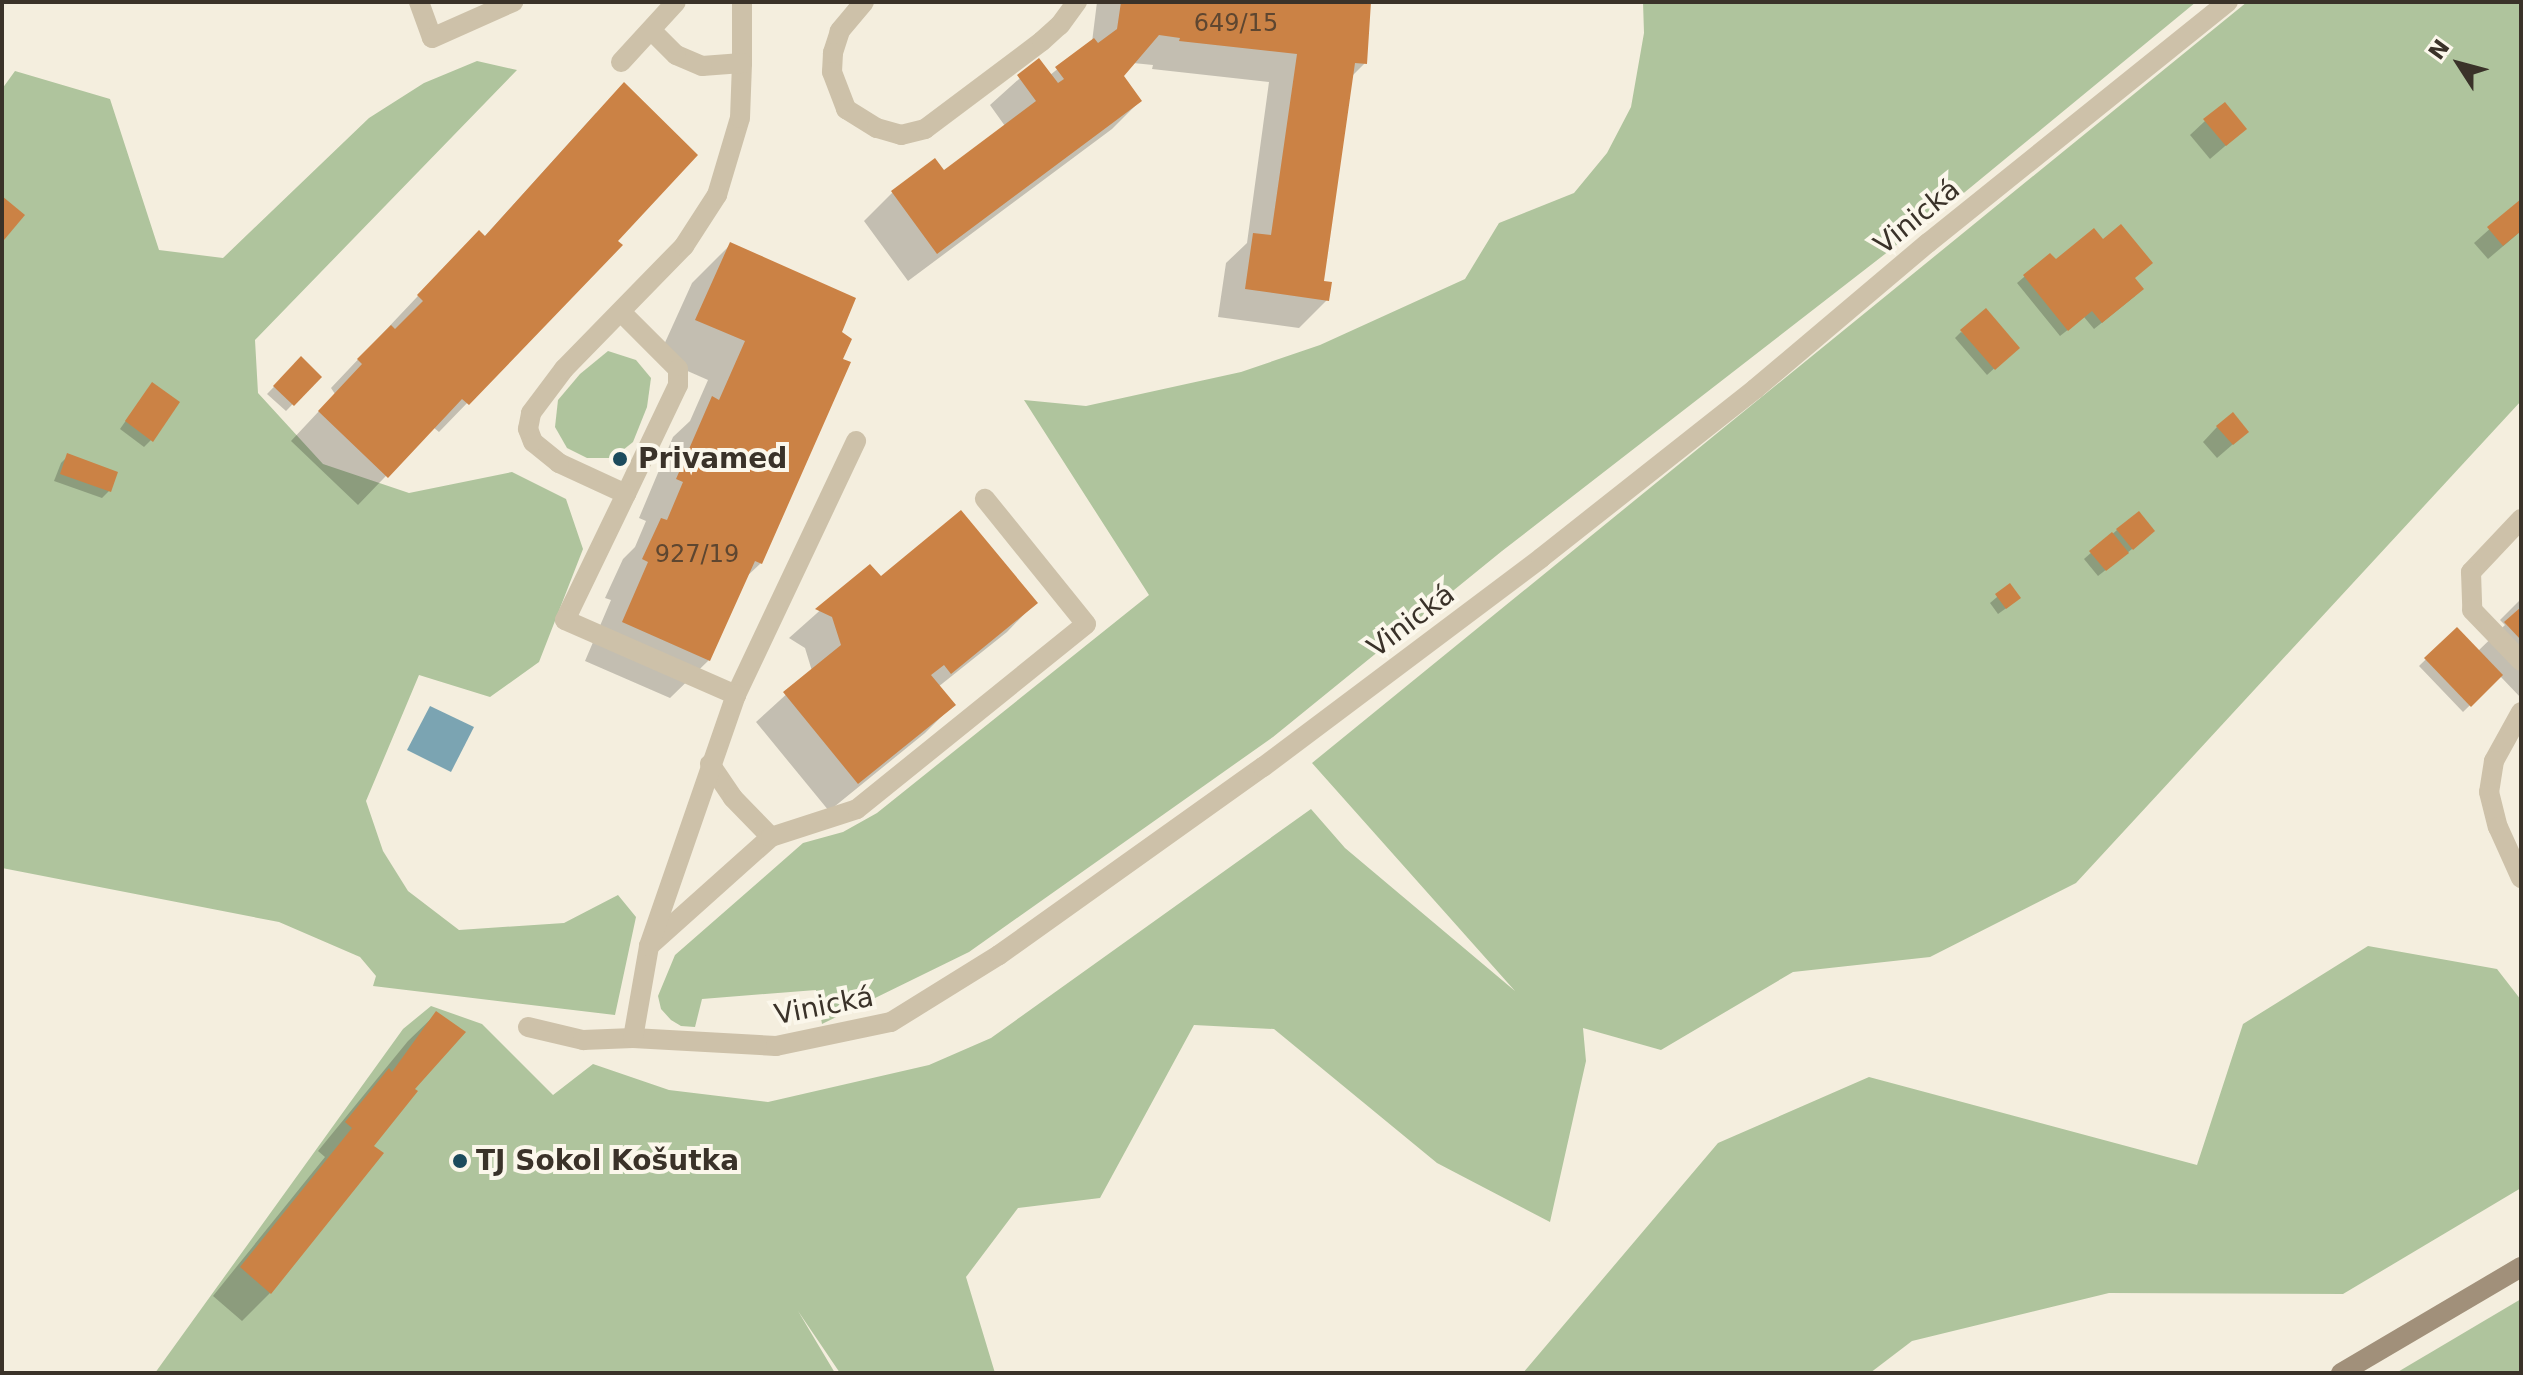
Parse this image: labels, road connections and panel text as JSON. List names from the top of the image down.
{
  "streets": {
    "street": ["Vinická"]
  },
  "places": ["Privamed", "TJ Sokol Košutka"],
  "house_numbers": ["649/15", "927/19"],
  "north": "top left"
}
